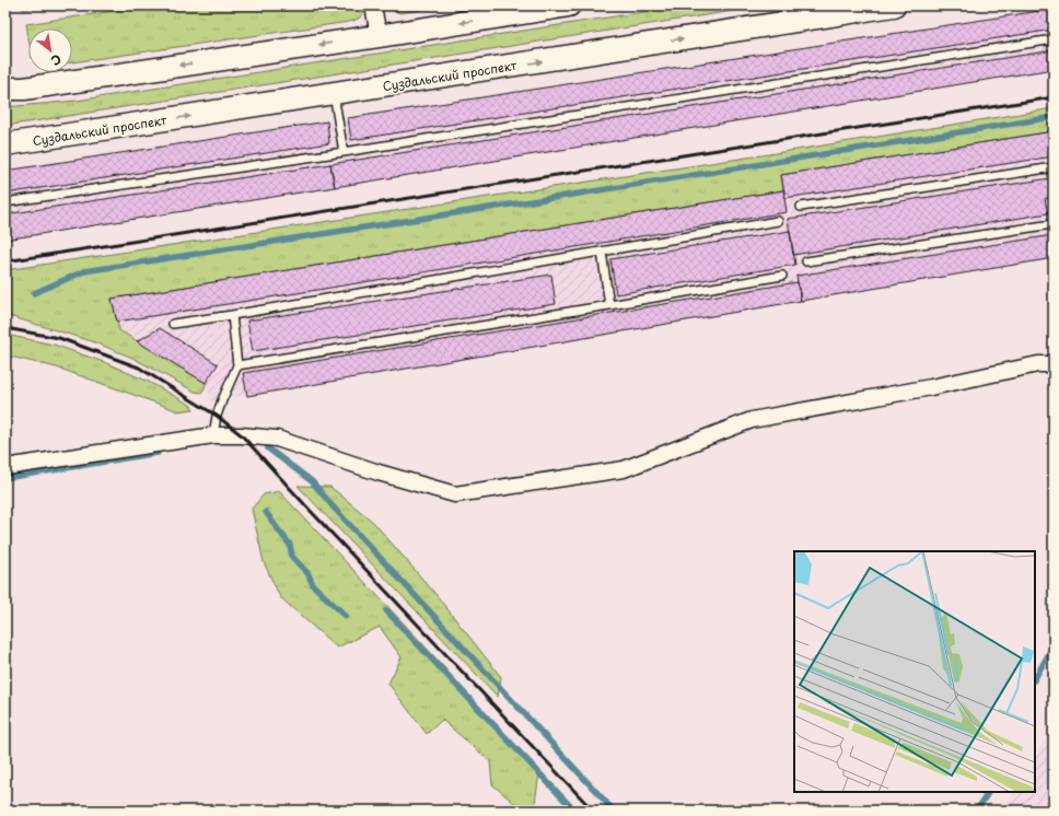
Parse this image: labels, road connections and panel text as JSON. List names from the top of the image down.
{
  "streets": {
    "main road": ["Суздальский проспект"]
  },
  "north": "bottom right"
}
